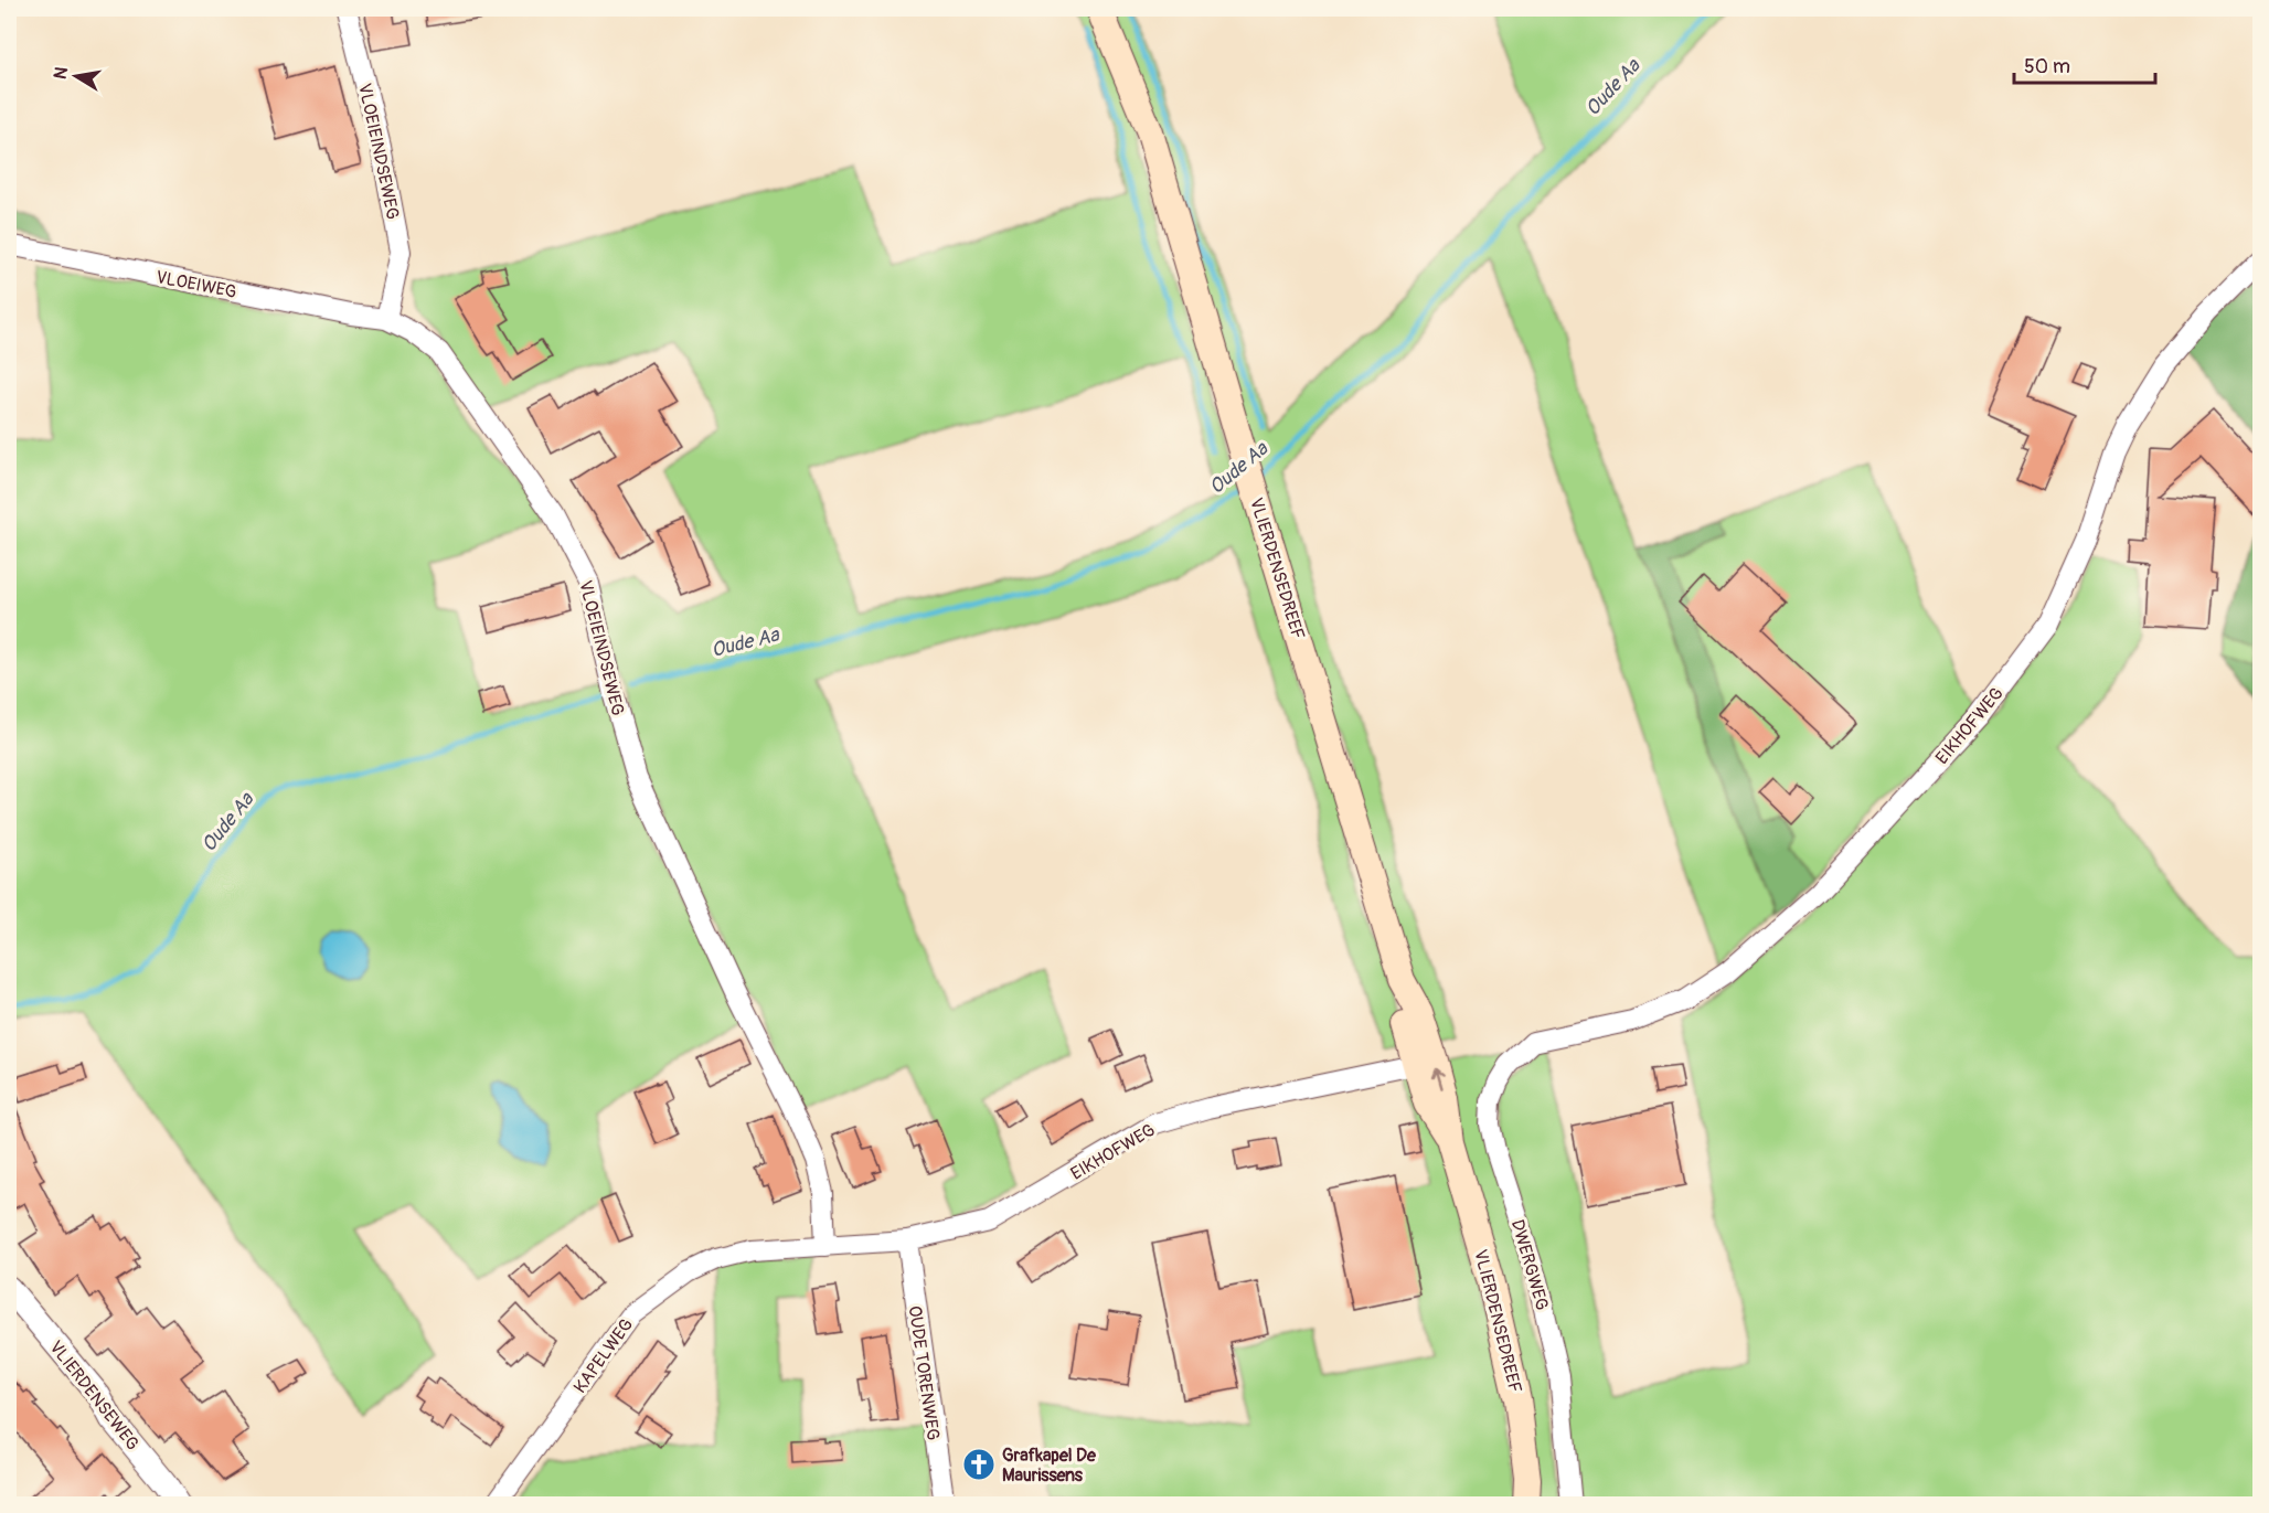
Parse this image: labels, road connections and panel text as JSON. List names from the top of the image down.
{
  "streets": {
    "main road": ["VLIERDENSEDREEF"],
    "street": [
      "VLOEIEINDSEWEG",
      "VLOEIWEG",
      "EIKHOFWEG",
      "DWERGWEG",
      "KAPELWEG",
      "OUDE TORENWEG",
      "VLIERDENSEWEG"
    ]
  },
  "crossings": [
    ["VLOEIEINDSEWEG", "VLOEIWEG"],
    ["VLOEIEINDSEWEG", "KAPELWEG"],
    ["EIKHOFWEG", "DWERGWEG"],
    ["EIKHOFWEG", "KAPELWEG"],
    ["EIKHOFWEG", "OUDE TORENWEG"],
    ["KAPELWEG", "OUDE TORENWEG"]
  ],
  "water": ["Oude Aa"],
  "places": {
    "church": ["Grafkapel De Maurissens"]
  },
  "scale_bar": "50 m",
  "north": "left"
}
